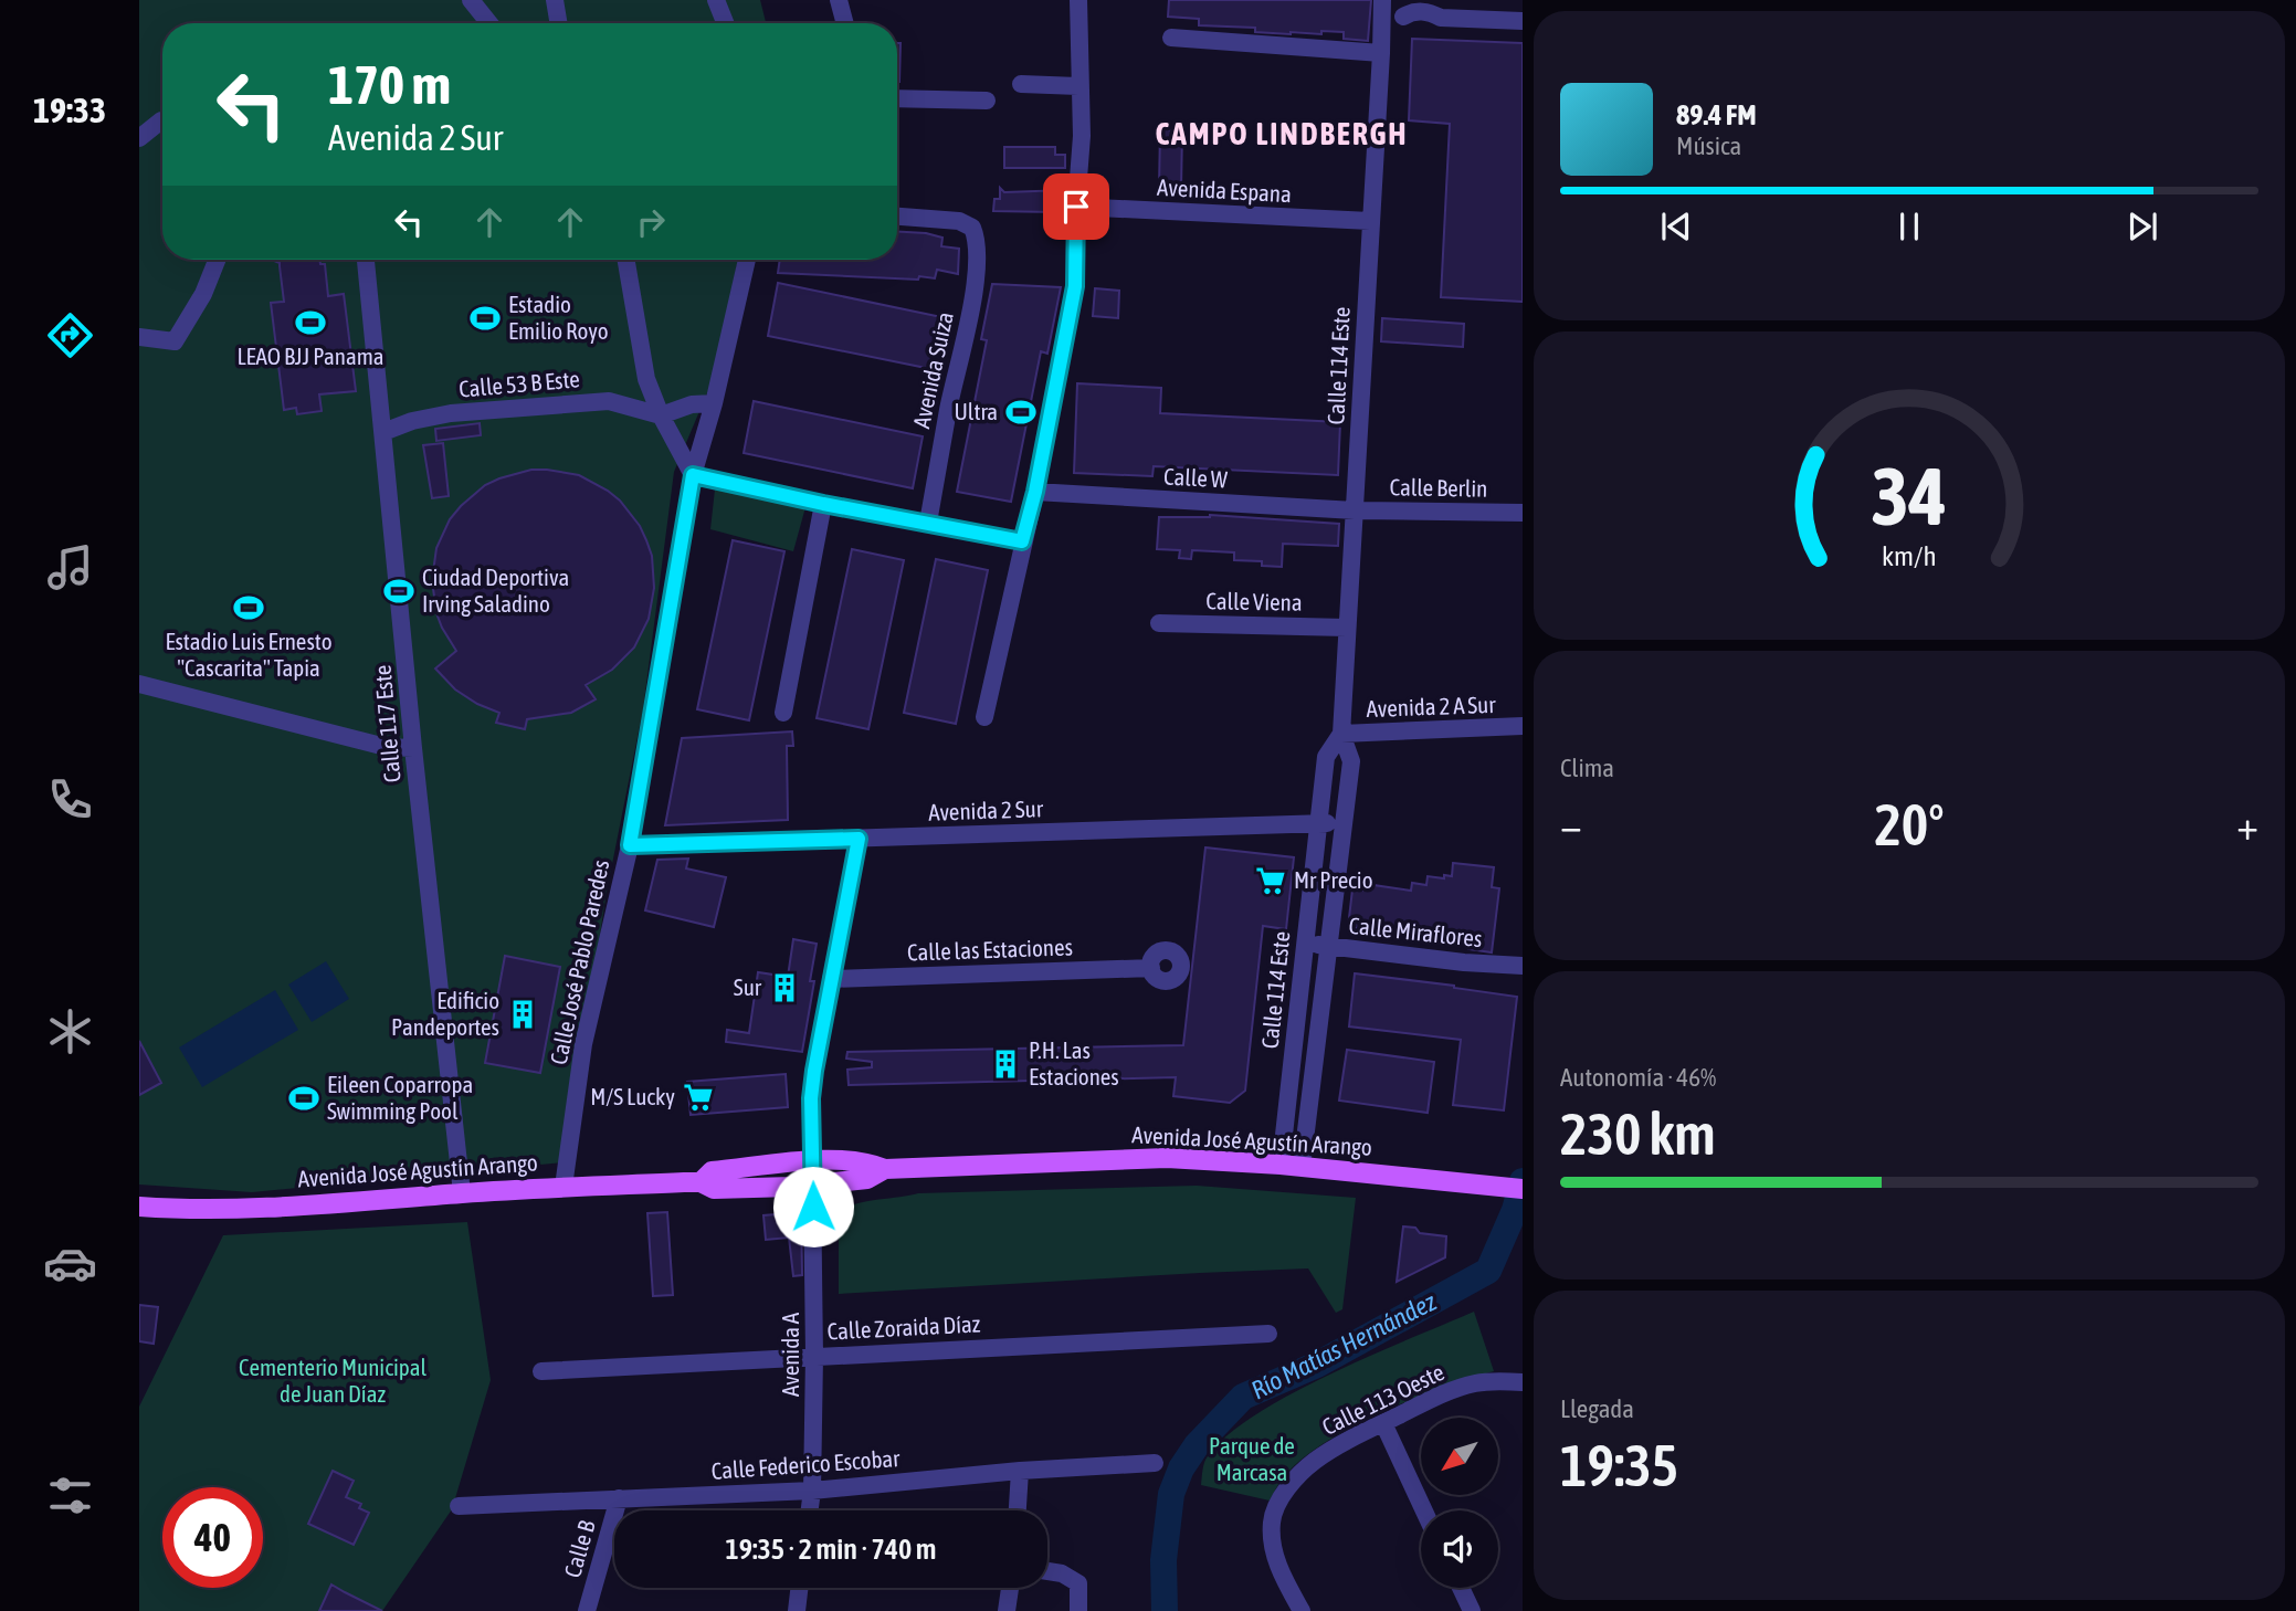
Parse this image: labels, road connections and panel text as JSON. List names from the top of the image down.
{
  "streets": {
    "main road": ["Avenida José Agustín Arango"],
    "street": [
      "Avenida Espana",
      "Calle 114 Este",
      "Avenida Suiza",
      "Calle 53 B Este",
      "Calle W",
      "Calle Berlin",
      "Calle Viena",
      "Avenida 2 A Sur",
      "Calle 117 Este",
      "Avenida 2 Sur",
      "Calle Miraflores",
      "Calle las Estaciones",
      "Calle José Pablo Paredes",
      "Calle Zoraida Díaz",
      "Avenida A",
      "Calle 113 Oeste",
      "Calle Federico Escobar",
      "Calle B"
    ]
  },
  "crossings": [
    ["Avenida Espana", "Calle 114 Este"],
    ["Calle 114 Este", "Calle W"],
    ["Calle 114 Este", "Calle Berlin"],
    ["Calle 114 Este", "Calle Viena"],
    ["Calle 114 Este", "Avenida 2 A Sur"],
    ["Calle 114 Este", "Avenida 2 Sur"],
    ["Calle 114 Este", "Calle Miraflores"],
    ["Calle 114 Este", "Avenida José Agustín Arango"],
    ["Calle 53 B Este", "Calle 117 Este"],
    ["Calle W", "Calle Berlin"],
    ["Calle 117 Este", "Avenida José Agustín Arango"],
    ["Avenida 2 Sur", "Calle José Pablo Paredes"],
    ["Avenida 2 Sur", "Avenida A"],
    ["Calle las Estaciones", "Avenida A"],
    ["Calle José Pablo Paredes", "Avenida José Agustín Arango"],
    ["Avenida José Agustín Arango", "Avenida A"],
    ["Calle Zoraida Díaz", "Avenida A"],
    ["Avenida A", "Calle Federico Escobar"],
    ["Calle Federico Escobar", "Calle B"]
  ],
  "districts": ["CAMPO LINDBERGH"],
  "water": ["Río Matías Hernández"],
  "parks": ["Cementerio Municipal de Juan Díaz", "Parque de Marcasa"],
  "places": {
    "sports": [
      "Estadio Emilio Royo",
      "LEAO BJJ Panama",
      "Ultra",
      "Ciudad Deportiva Irving Saladino",
      "Estadio Luis Ernesto \"Cascarita\" Tapia",
      "Eileen Coparropa Swimming Pool"
    ],
    "supermarket": ["Mr Precio", "M/S Lucky"],
    "building": ["Sur", "Edificio Pandeportes", "P.H. Las Estaciones"]
  },
  "north": "bottom left",
  "page": {
    "tabs": "19:33",
    "turn": ["170 m", "Avenida 2 Sur"],
    "song": ["89.4 FM", "Música"],
    "tile": [
      "Clima",
      ["Autonomía · 46%", "230 km"],
      ["Llegada", "19:35"]
    ],
    "heat": ["−", "20°", "+"],
    "limit": "40",
    "trip": "19:35 · 2 min · 740 m",
    "gauge": ["34", "km/h"]
  }
}
